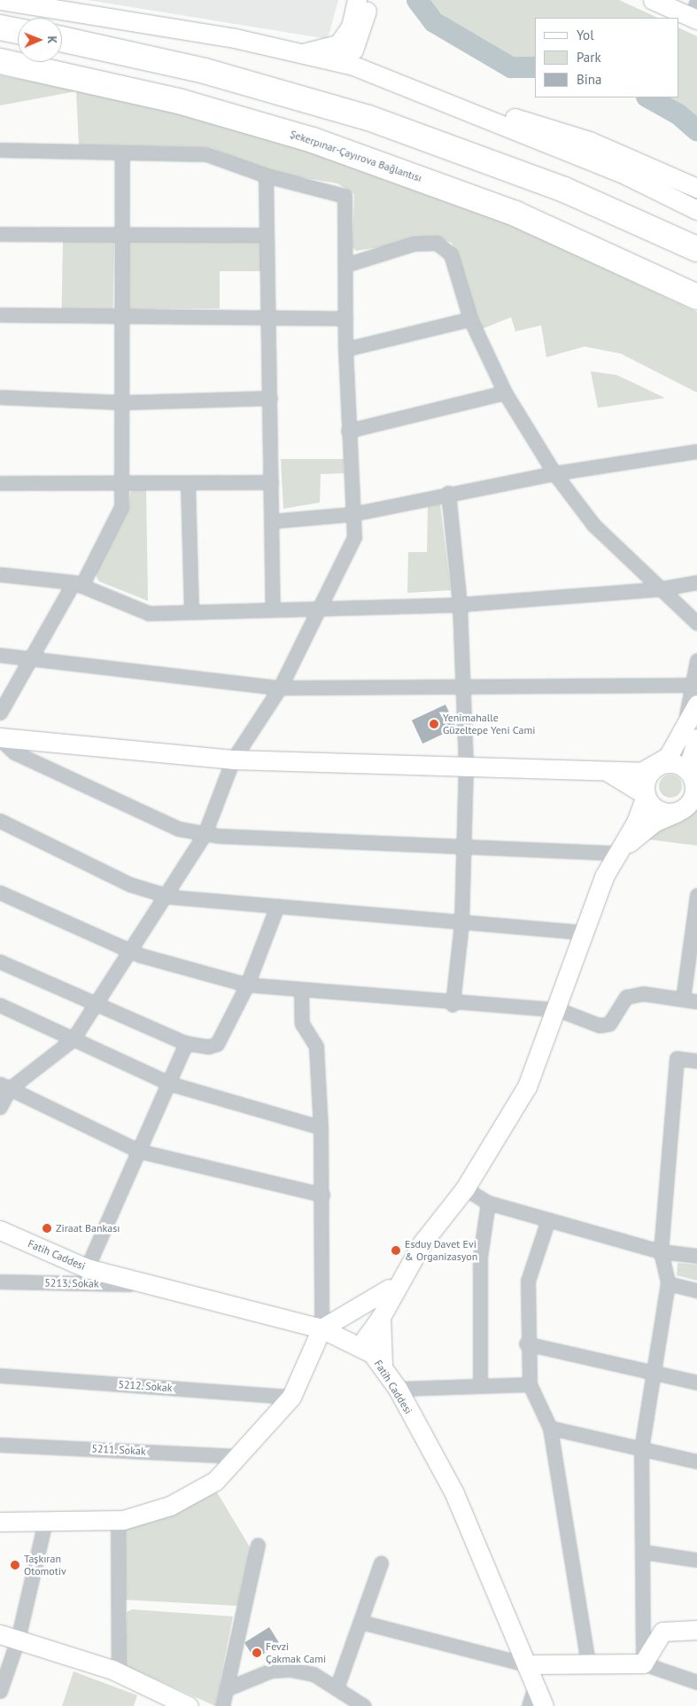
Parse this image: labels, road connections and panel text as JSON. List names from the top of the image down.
{
  "streets": {
    "highway": ["Şekerpınar-Çayırova Bağlantısı"],
    "street": [
      "Fatih Caddesi",
      "5213. Sokak",
      "5212. Sokak",
      "5211. Sokak"
    ]
  },
  "crossings": [
    ["Fatih Caddesi", "5213. Sokak"]
  ],
  "places": [
    "Yenimahalle Güzeltepe Yeni Cami",
    "Ziraat Bankası",
    "Esduy Davet Evi & Organizasyon",
    "Taşkıran Otomotiv",
    "Fevzi Çakmak Cami"
  ],
  "legend": ["Yol", "Park", "Bina"],
  "north": "right"
}
